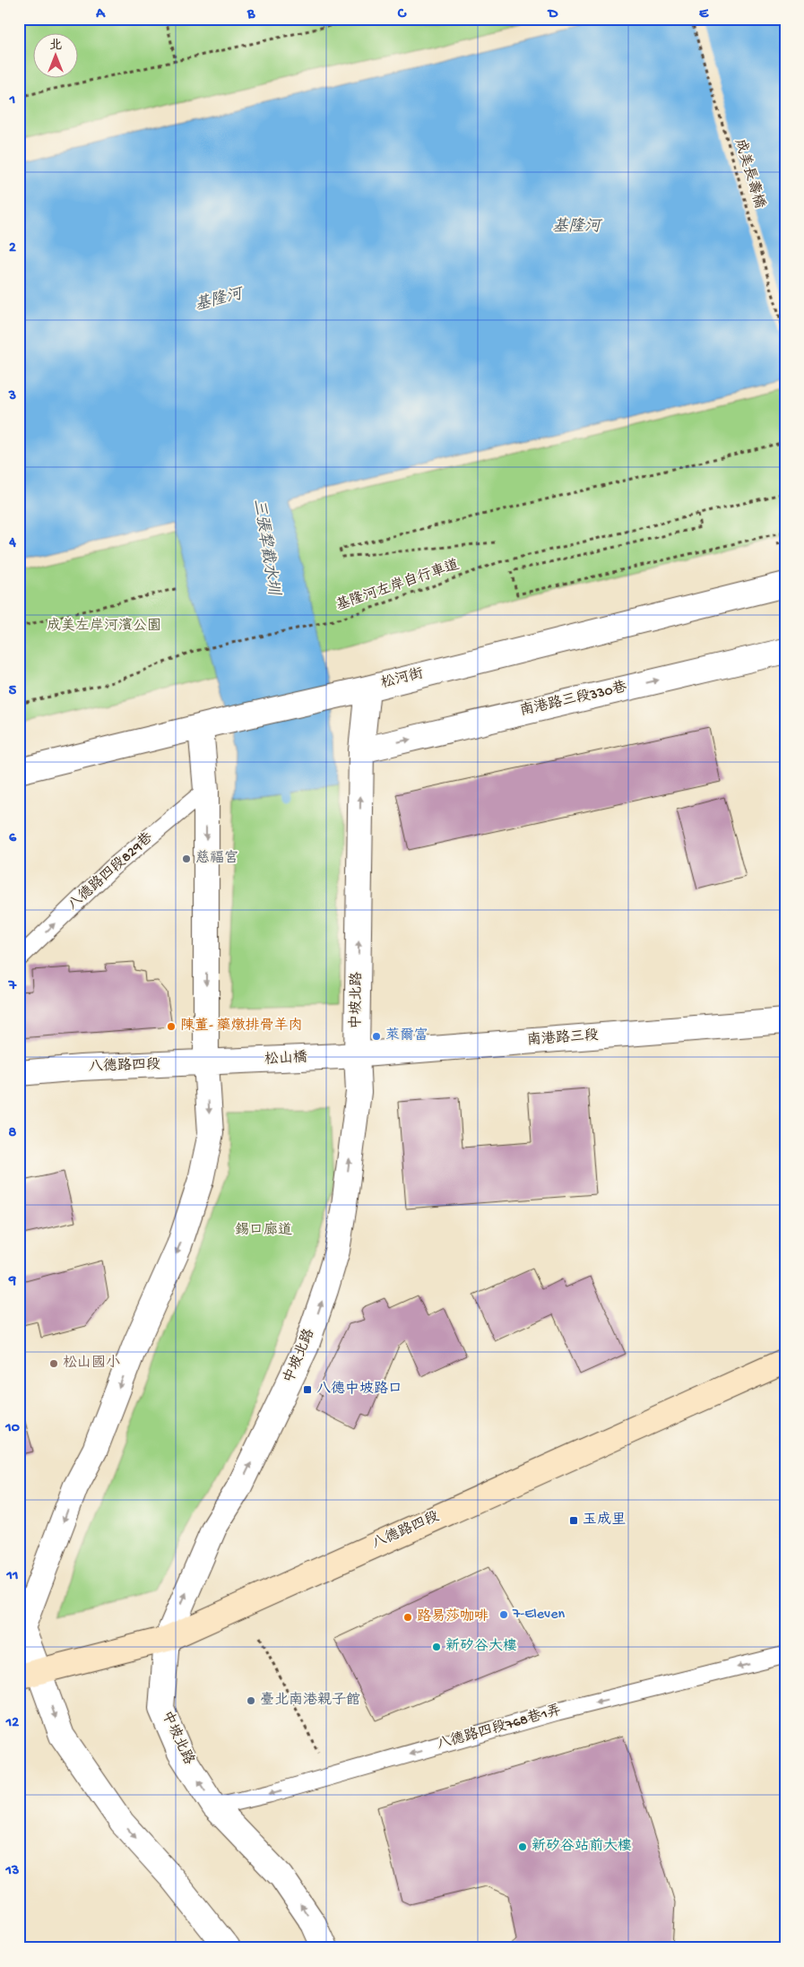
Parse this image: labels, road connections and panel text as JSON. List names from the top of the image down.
{
  "streets": {
    "main road": ["八德路四段"],
    "street": [
      "松河街",
      "南港路三段330巷",
      "中坡北路",
      "南港路三段",
      "松山橋"
    ],
    "lane": ["八德路四段829巷", "八德路四段768巷1弄"],
    "path": ["成美長壽橋", "基隆河左岸自行車道"]
  },
  "crossings": [
    ["松河街", "中坡北路"],
    ["南港路三段330巷", "中坡北路"],
    ["中坡北路", "南港路三段"],
    ["中坡北路", "松山橋"],
    ["中坡北路", "八德路四段"],
    ["中坡北路", "八德路四段768巷1弄"],
    ["南港路三段", "松山橋"],
    ["松山橋", "八德路四段"]
  ],
  "one_way": ["南港路三段330巷", "八德路四段829巷", "八德路四段768巷1弄"],
  "water": ["基隆河", "三張犂截水圳"],
  "parks": ["成美左岸河濱公園", "錫口廊道"],
  "places": {
    "other": [
      "慈福宮",
      "陳董- 藥燉排骨羊肉",
      "萊爾富",
      "松山國小",
      "7-Eleven",
      "路易莎咖啡",
      "新矽谷大樓",
      "臺北南港親子館",
      "新矽谷站前大樓"
    ],
    "transit": ["八德中坡路口", "玉成里"]
  },
  "north": "top",
  "grid": {
    "columns": [
      "A",
      "B",
      "C",
      "D",
      "E"
    ],
    "rows": [
      "1",
      "2",
      "3",
      "4",
      "5",
      "6",
      "7",
      "8",
      "9",
      "10",
      "11",
      "12",
      "13"
    ]
  }
}
